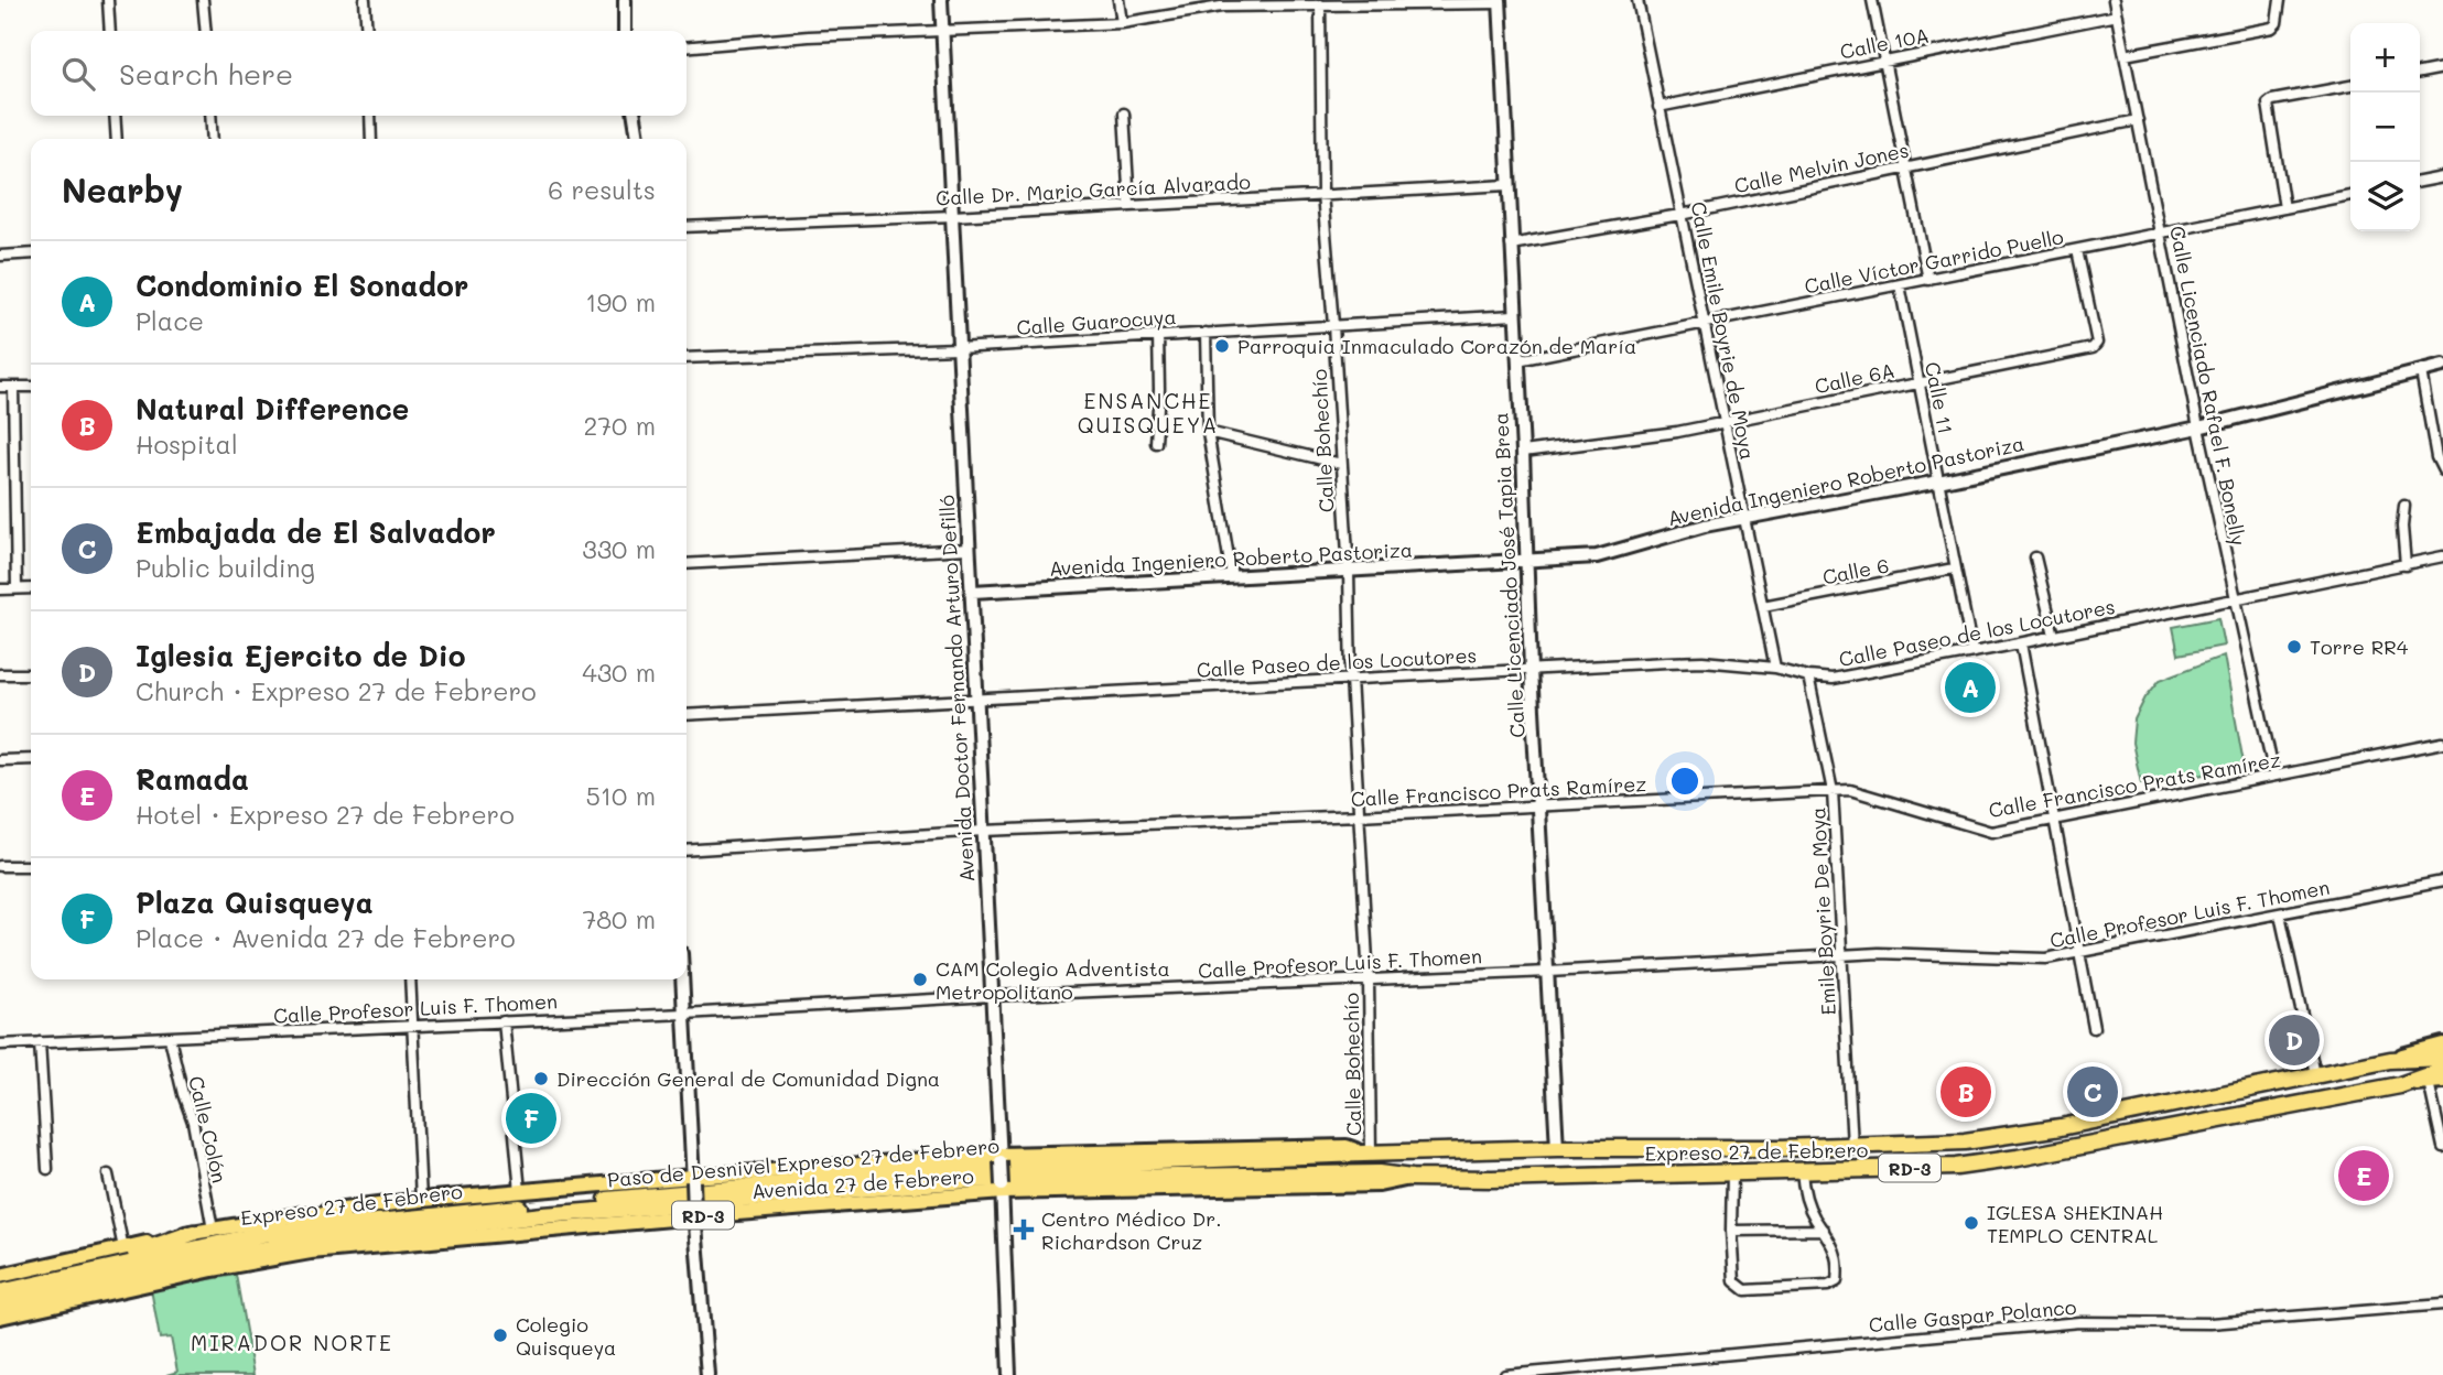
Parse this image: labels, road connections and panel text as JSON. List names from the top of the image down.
{
  "streets": {
    "highway": ["Expreso 27 de Febrero", "Paso de Desnivel Expreso 27 de Febrero", "RD-3"],
    "main road": ["Avenida 27 de Febrero"],
    "street": [
      "Calle 10A",
      "Calle Melvin Jones",
      "Calle Dr. Mario García Alvarado",
      "Calle Víctor Garrido Puello",
      "Calle Guarocuya",
      "Calle Emile Boyrie de Moya",
      "Calle 6A",
      "Calle Licenciado Rafael F. Bonelly",
      "Calle 11",
      "Calle Bohechío",
      "Avenida Ingeniero Roberto Pastoriza",
      "Calle 6",
      "Calle Licenciado José Tapia Brea",
      "Calle Paseo de los Locutores",
      "Avenida Doctor Fernando Arturo Defilló",
      "Calle Francisco Prats Ramírez",
      "Emile Boyrie De Moya",
      "Calle Profesor Luis F. Thomen",
      "Calle Colón",
      "Calle Gaspar Polanco"
    ]
  },
  "crossings": [
    ["Calle 10A", "Calle Emile Boyrie de Moya"],
    ["Calle 10A", "Calle Licenciado Rafael F. Bonelly"],
    ["Calle Melvin Jones", "Calle Emile Boyrie de Moya"],
    ["Calle Melvin Jones", "Calle Licenciado Rafael F. Bonelly"],
    ["Calle Melvin Jones", "Calle Licenciado José Tapia Brea"],
    ["Calle Dr. Mario García Alvarado", "Calle Bohechío"],
    ["Calle Dr. Mario García Alvarado", "Calle Licenciado José Tapia Brea"],
    ["Calle Dr. Mario García Alvarado", "Avenida Doctor Fernando Arturo Defilló"],
    ["Calle Víctor Garrido Puello", "Calle Emile Boyrie de Moya"],
    ["Calle Víctor Garrido Puello", "Calle 6A"],
    ["Calle Víctor Garrido Puello", "Calle Licenciado Rafael F. Bonelly"],
    ["Calle Víctor Garrido Puello", "Calle 11"],
    ["Calle Víctor Garrido Puello", "Calle Licenciado José Tapia Brea"],
    ["Calle Guarocuya", "Calle Bohechío"],
    ["Calle Guarocuya", "Calle Licenciado José Tapia Brea"],
    ["Calle Guarocuya", "Avenida Doctor Fernando Arturo Defilló"],
    ["Calle Emile Boyrie de Moya", "Calle 6A"],
    ["Calle Emile Boyrie de Moya", "Avenida Ingeniero Roberto Pastoriza"],
    ["Calle Emile Boyrie de Moya", "Calle 6"],
    ["Calle Emile Boyrie de Moya", "Calle Paseo de los Locutores"],
    ["Calle 6A", "Calle 11"],
    ["Calle 6A", "Calle Licenciado José Tapia Brea"],
    ["Calle Licenciado Rafael F. Bonelly", "Avenida Ingeniero Roberto Pastoriza"],
    ["Calle Licenciado Rafael F. Bonelly", "Calle Paseo de los Locutores"],
    ["Calle Licenciado Rafael F. Bonelly", "Calle Francisco Prats Ramírez"],
    ["Calle 11", "Avenida Ingeniero Roberto Pastoriza"],
    ["Calle 11", "Calle 6"],
    ["Calle 11", "Calle Paseo de los Locutores"],
    ["Calle Bohechío", "Avenida Ingeniero Roberto Pastoriza"],
    ["Calle Bohechío", "Calle Paseo de los Locutores"],
    ["Calle Bohechío", "Calle Francisco Prats Ramírez"],
    ["Calle Bohechío", "Calle Profesor Luis F. Thomen"],
    ["Calle Bohechío", "Expreso 27 de Febrero"],
    ["Calle Bohechío", "Avenida 27 de Febrero"],
    ["Avenida Ingeniero Roberto Pastoriza", "Calle Licenciado José Tapia Brea"],
    ["Avenida Ingeniero Roberto Pastoriza", "Avenida Doctor Fernando Arturo Defilló"],
    ["Calle Licenciado José Tapia Brea", "Calle Paseo de los Locutores"],
    ["Calle Licenciado José Tapia Brea", "Calle Francisco Prats Ramírez"],
    ["Calle Licenciado José Tapia Brea", "Calle Profesor Luis F. Thomen"],
    ["Calle Licenciado José Tapia Brea", "Expreso 27 de Febrero"],
    ["Calle Paseo de los Locutores", "Avenida Doctor Fernando Arturo Defilló"],
    ["Calle Paseo de los Locutores", "Emile Boyrie De Moya"],
    ["Avenida Doctor Fernando Arturo Defilló", "Calle Francisco Prats Ramírez"],
    ["Avenida Doctor Fernando Arturo Defilló", "Calle Profesor Luis F. Thomen"],
    ["Avenida Doctor Fernando Arturo Defilló", "Avenida 27 de Febrero"],
    ["Calle Francisco Prats Ramírez", "Emile Boyrie De Moya"],
    ["Emile Boyrie De Moya", "Calle Profesor Luis F. Thomen"],
    ["Emile Boyrie De Moya", "Expreso 27 de Febrero"],
    ["Calle Profesor Luis F. Thomen", "Calle Colón"],
    ["Calle Colón", "Avenida 27 de Febrero"],
    ["Expreso 27 de Febrero", "Paso de Desnivel Expreso 27 de Febrero"],
    ["Expreso 27 de Febrero", "RD-3"],
    ["Expreso 27 de Febrero", "Avenida 27 de Febrero"]
  ],
  "districts": ["ENSANCHE QUISQUEYA", "MIRADOR NORTE"],
  "places": {
    "other": [
      "Parroquia Inmaculado Corazón de María",
      "Torre RR4",
      "CAM Colegio Adventista Metropolitano",
      "Dirección General de Comunidad Digna",
      "IGLESA SHEKINAH TEMPLO CENTRAL",
      "Colegio Quisqueya"
    ],
    "health": ["Centro Médico Dr. Richardson Cruz"]
  },
  "page": {
    "map_buttons": ["+", "−"],
    "search": "Search here",
    "heading": ["Nearby", "6 results"],
    "list": [
      {
        "mark": "A",
        "name": "Condominio El Sonador",
        "note": "Place",
        "value": "190 m"
      },
      {
        "mark": "B",
        "name": "Natural Difference",
        "note": "Hospital",
        "value": "270 m"
      },
      {
        "mark": "C",
        "name": "Embajada de El Salvador",
        "note": "Public building",
        "value": "330 m"
      },
      {
        "mark": "D",
        "name": "Iglesia Ejercito de Dio",
        "note": "Church · Expreso 27 de Febrero",
        "value": "430 m"
      },
      {
        "mark": "E",
        "name": "Ramada",
        "note": "Hotel · Expreso 27 de Febrero",
        "value": "510 m"
      },
      {
        "mark": "F",
        "name": "Plaza Quisqueya",
        "note": "Place · Avenida 27 de Febrero",
        "value": "780 m"
      }
    ],
    "pins": [
      "A",
      "D",
      "B",
      "C",
      "F",
      "E"
    ]
  }
}
